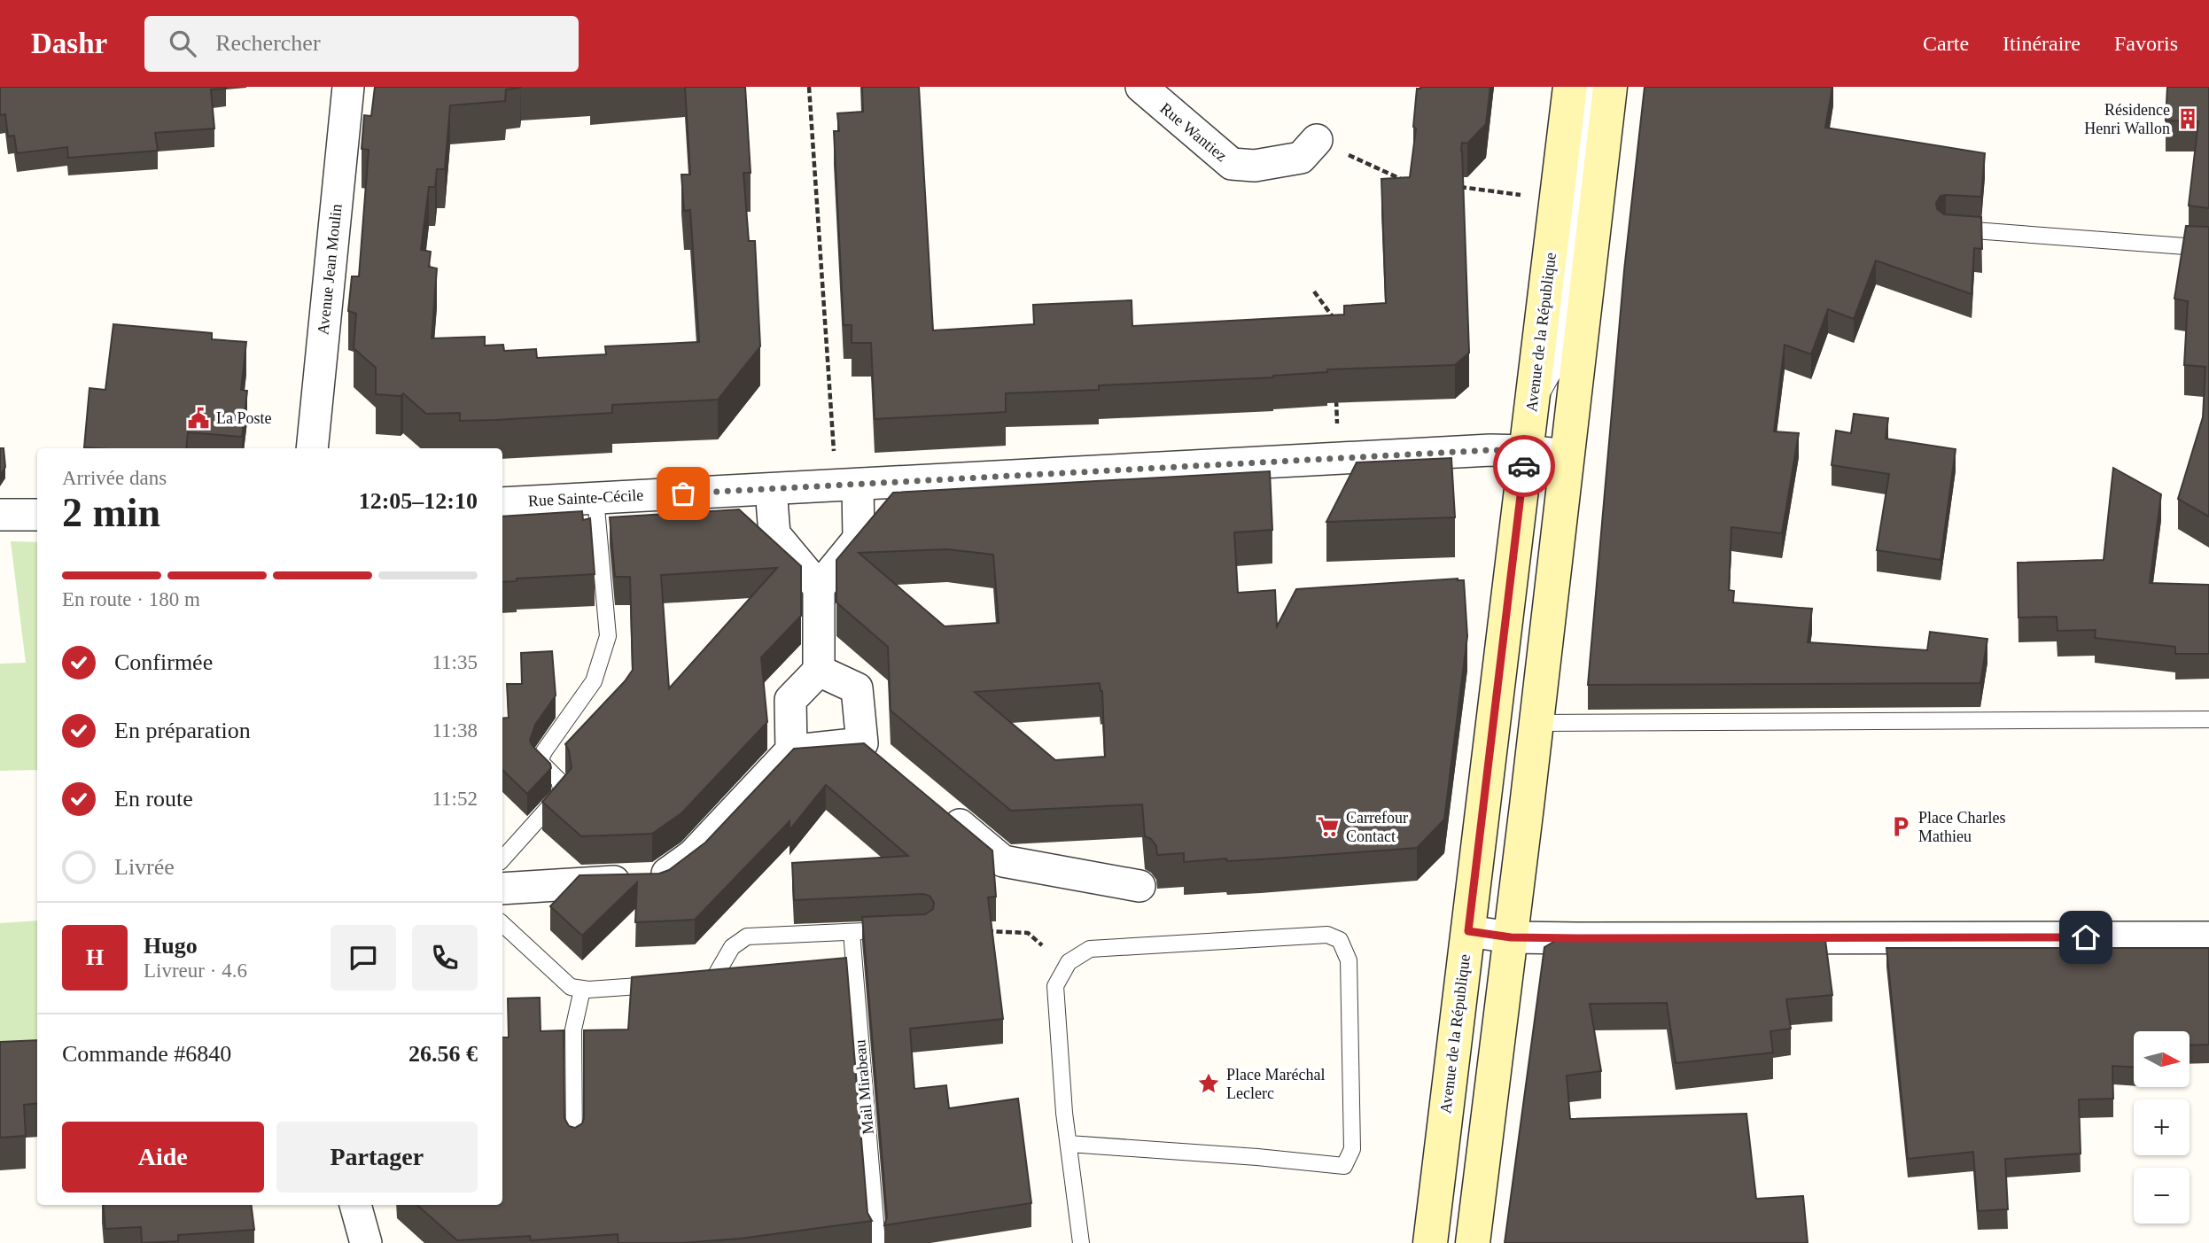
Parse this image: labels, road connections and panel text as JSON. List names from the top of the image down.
{
  "streets": {
    "main road": ["Avenue de la République"],
    "street": ["Rue Wantiez", "Avenue Jean Moulin", "Rue Sainte-Cécile"],
    "lane": ["Mail Mirabeau"]
  },
  "crossings": [
    ["Avenue de la République", "Rue Sainte-Cécile"]
  ],
  "places": {
    "building": ["Résidence Henri Wallon"],
    "public building": ["La Poste"],
    "supermarket": ["Carrefour Contact"],
    "parking": ["Place Charles Mathieu"],
    "place": ["Place Maréchal Leclerc"]
  },
  "north": "right",
  "page": {
    "header": "Dashr",
    "search": "Rechercher",
    "nav": ["Carte", "Itinéraire", "Favoris"],
    "heading": ["2 min", "Arrivée dans", "12:05–12:10"],
    "panel": [
      "Hugo",
      "Livreur · 4.6",
      "Commande #6840",
      "26.56 €"
    ],
    "bar": "En route · 180 m",
    "list": [
      ["Confirmée", "11:35"],
      ["En préparation", "11:38"],
      ["En route", "11:52"],
      "Livrée"
    ],
    "round": "H",
    "map_buttons": ["+", "−"],
    "buttons": ["Aide", "Partager"]
  }
}
